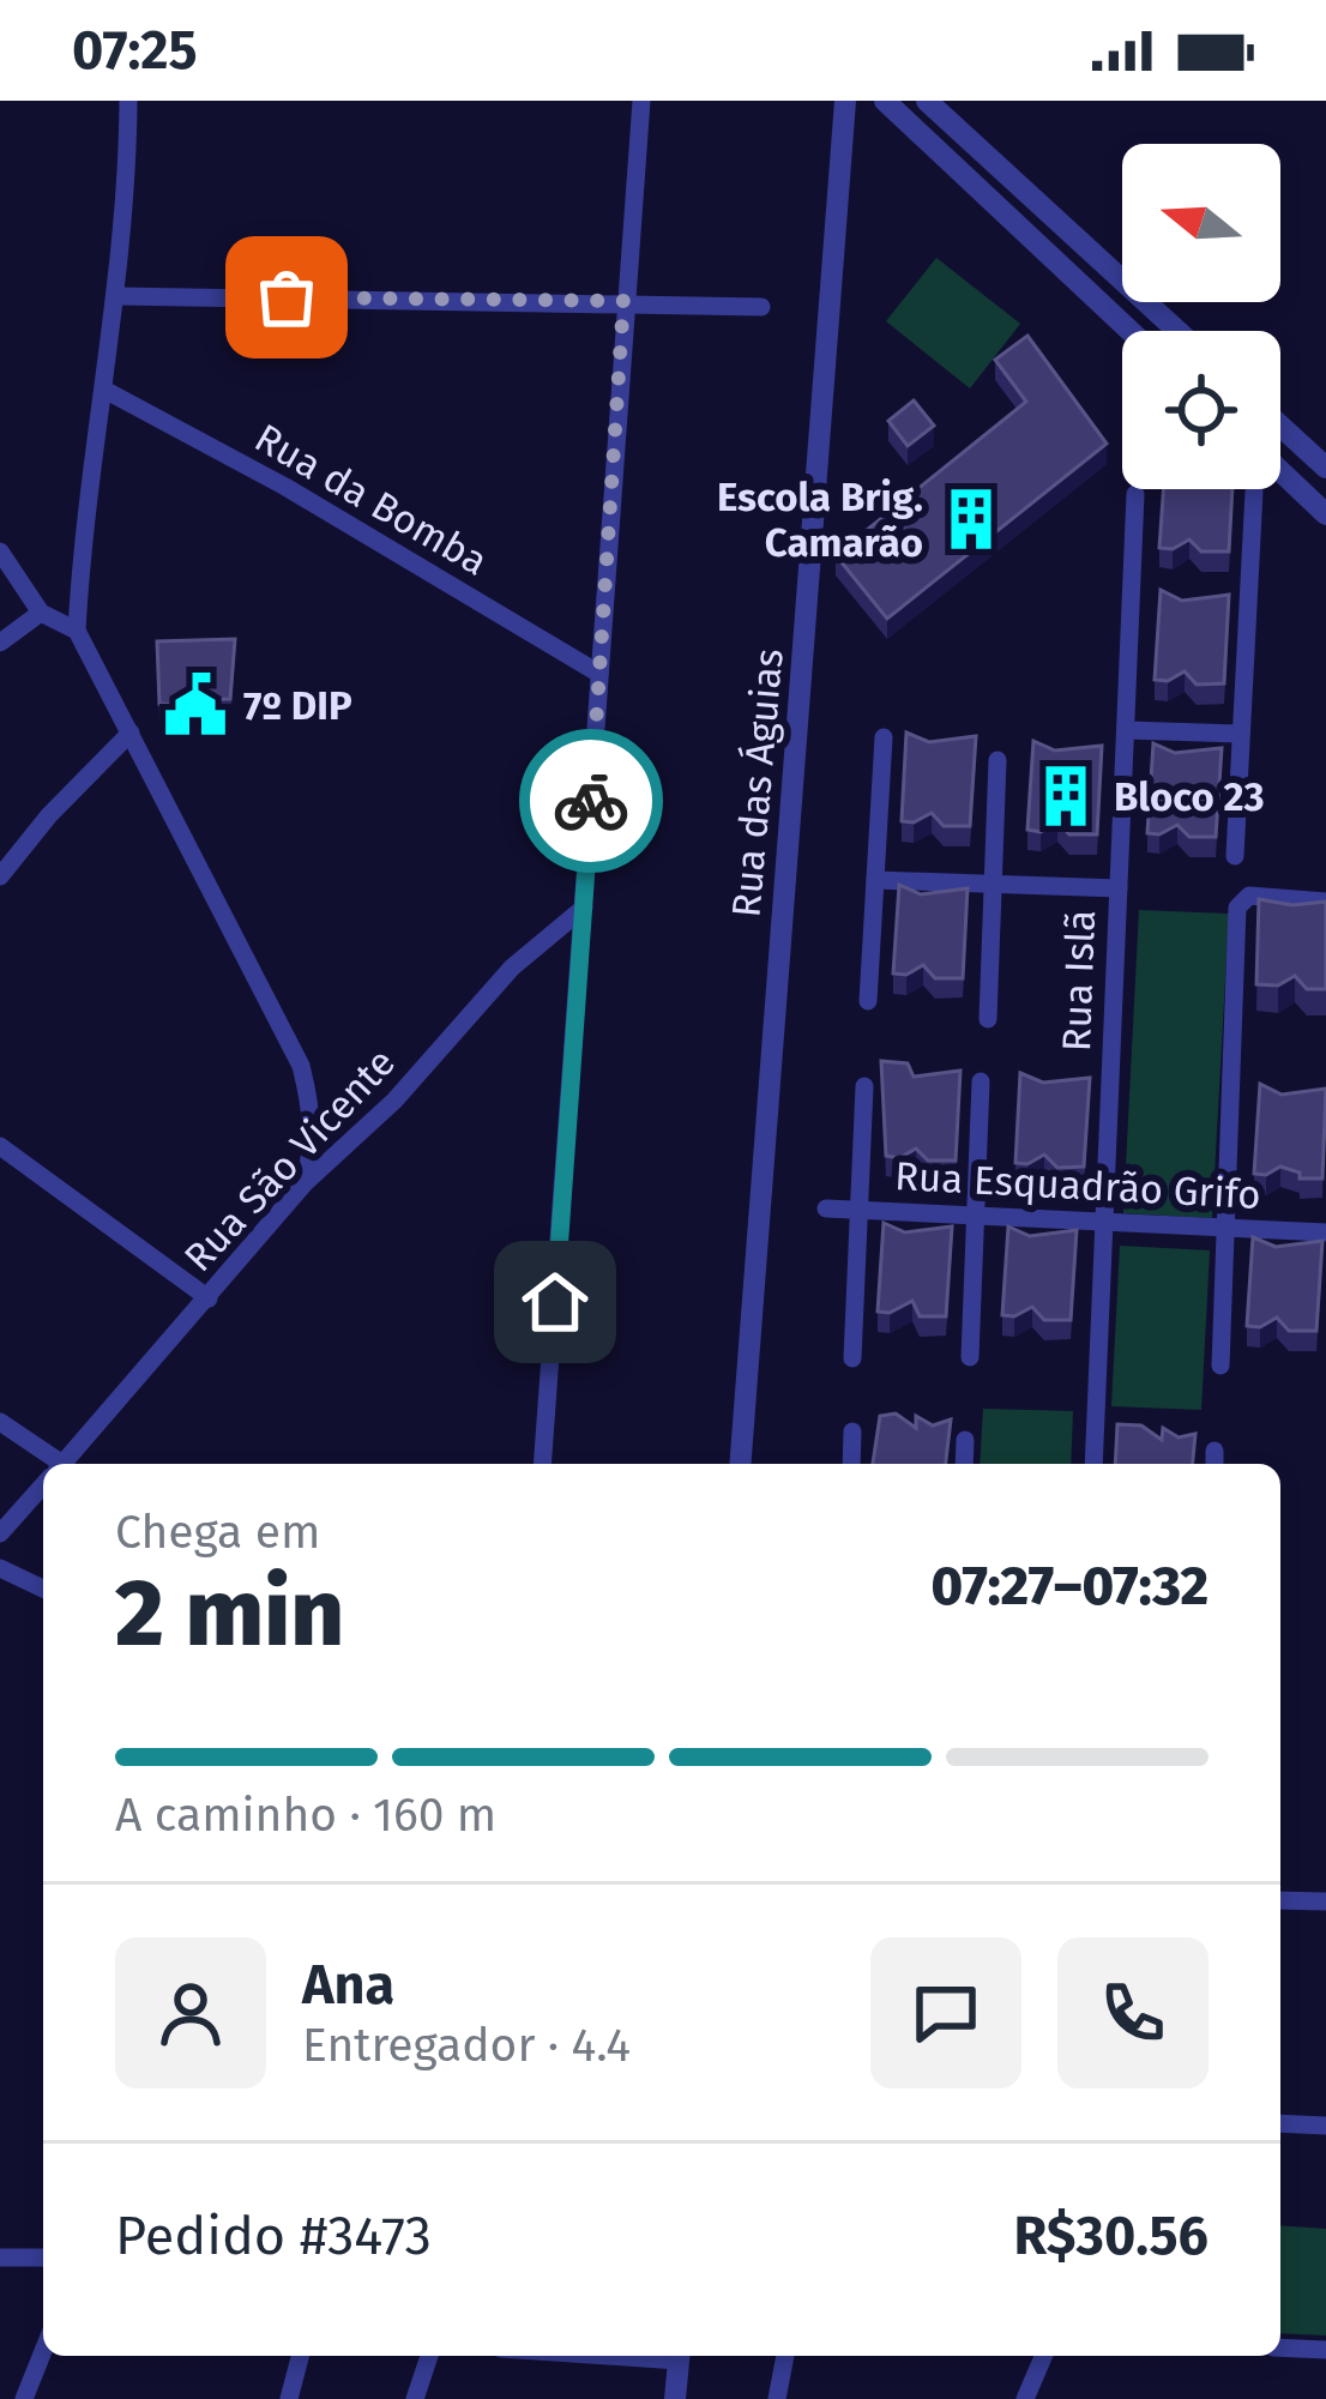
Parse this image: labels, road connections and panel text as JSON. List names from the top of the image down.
{
  "streets": {
    "street": [
      "Rua da Bomba",
      "Rua das Águias",
      "Rua Islã",
      "Rua São Vicente",
      "Rua Esquadrão Grifo"
    ]
  },
  "crossings": [
    ["Rua Islã", "Rua Esquadrão Grifo"]
  ],
  "places": {
    "building": ["Escola Brig. Camarão", "Bloco 23"],
    "public building": ["7º DIP"]
  },
  "north": "left",
  "page": {
    "status": "07:25",
    "heading": ["2 min", "Chega em", "07:27–07:32"],
    "panel": [
      "Ana",
      "Entregador · 4.4",
      "Pedido #3473",
      "R$30.56"
    ],
    "bar": "A caminho · 160 m"
  }
}
